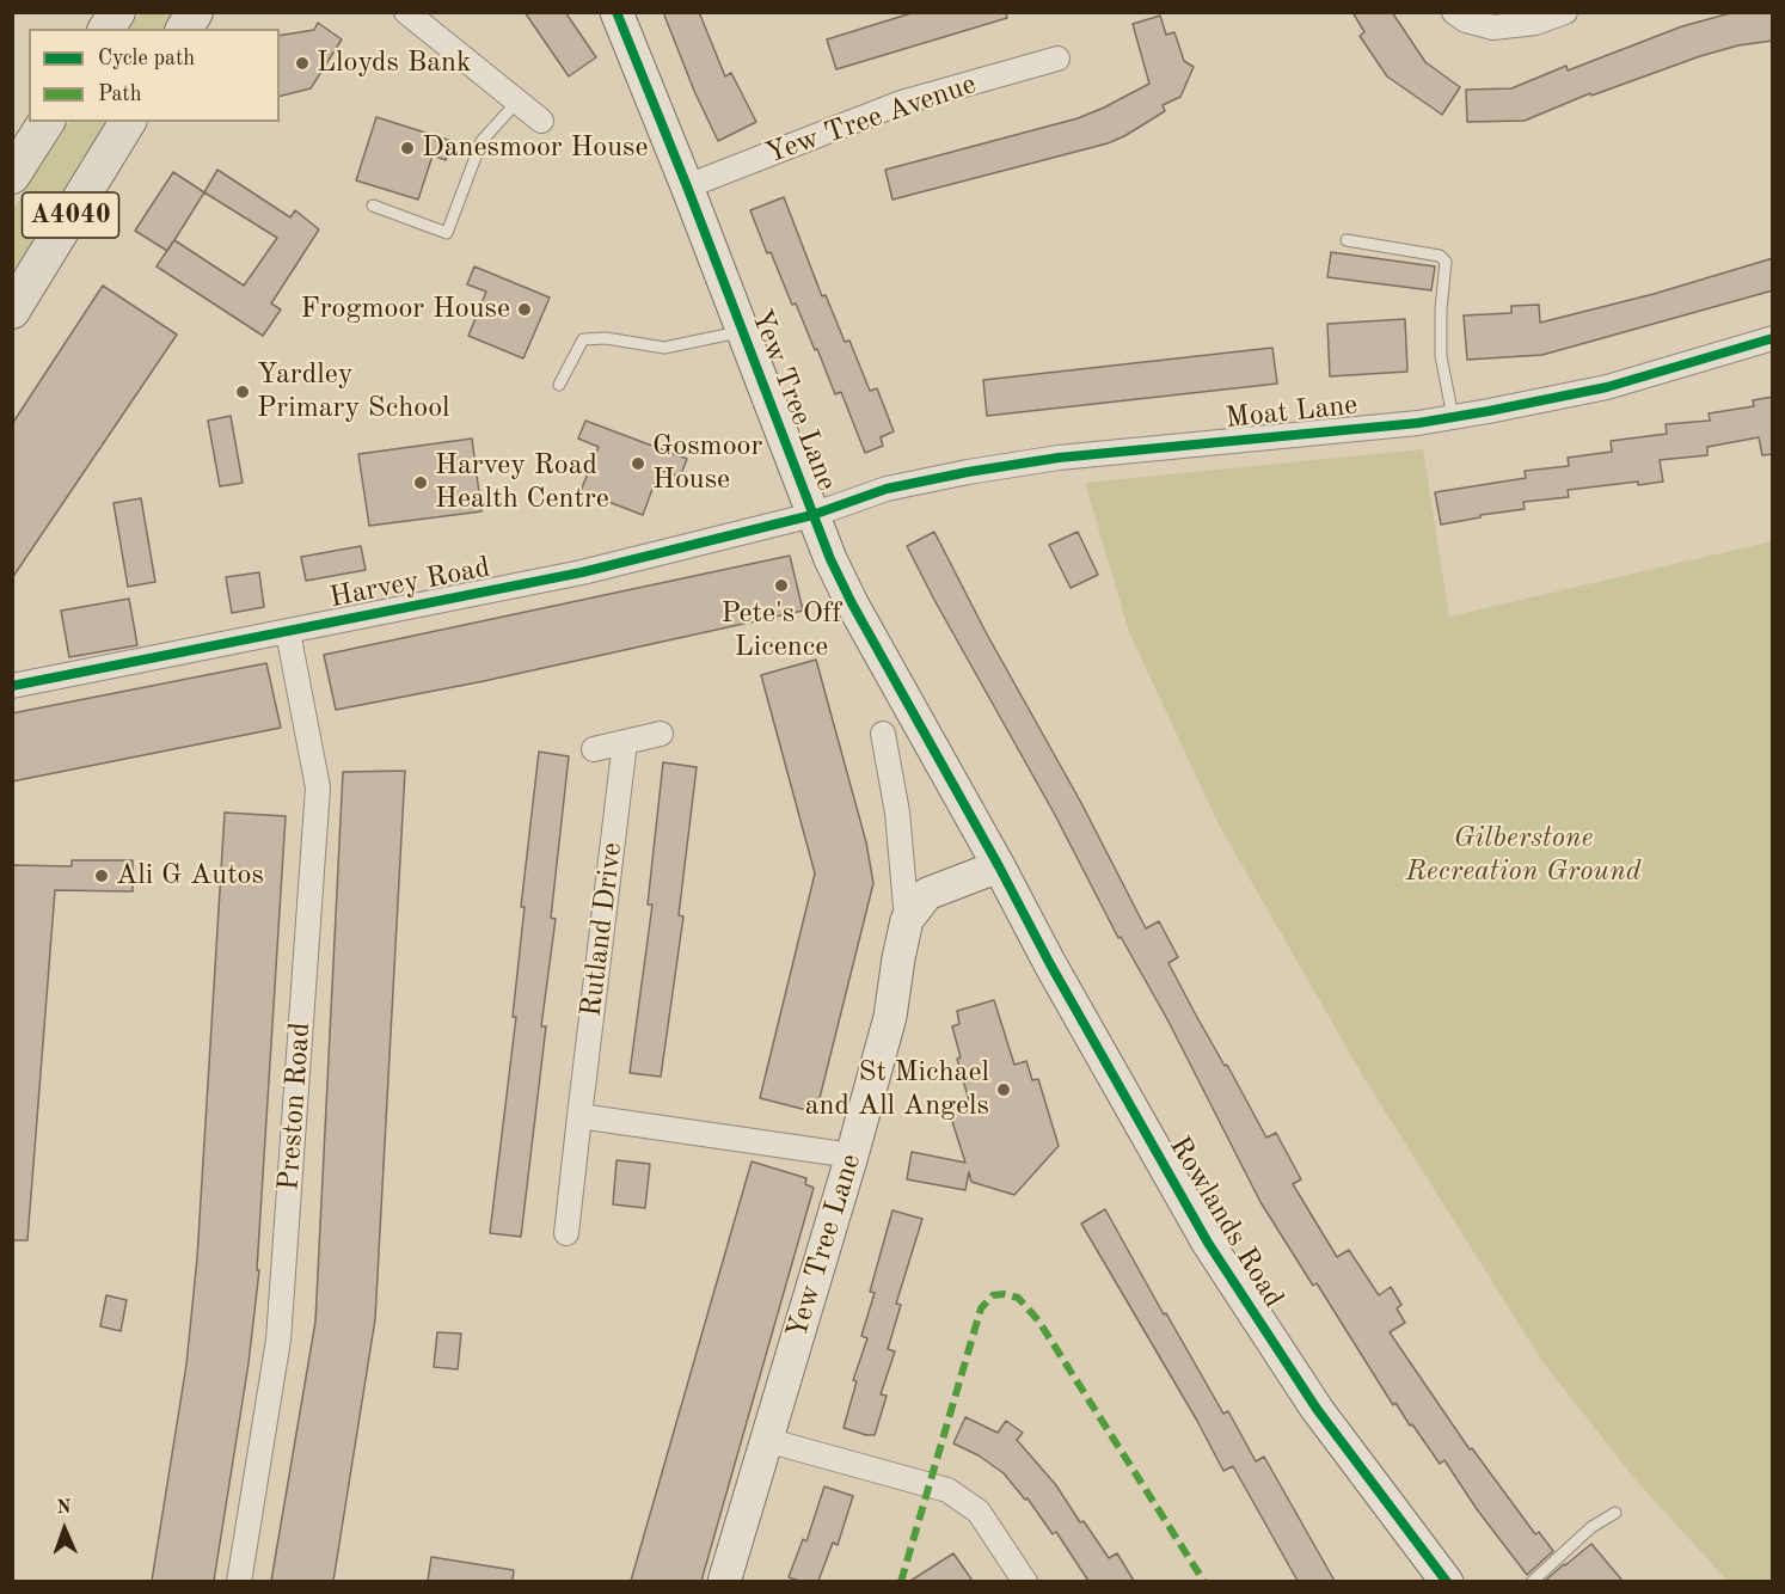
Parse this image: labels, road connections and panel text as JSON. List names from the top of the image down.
{
  "streets": {
    "main road": ["A4040"],
    "street": [
      "Yew Tree Avenue",
      "Yew Tree Lane",
      "Moat Lane",
      "Harvey Road",
      "Rutland Drive",
      "Preston Road",
      "Rowlands Road"
    ]
  },
  "crossings": [
    ["Yew Tree Avenue", "Yew Tree Lane"],
    ["Yew Tree Lane", "Moat Lane"],
    ["Yew Tree Lane", "Harvey Road"],
    ["Yew Tree Lane", "Rowlands Road"],
    ["Moat Lane", "Harvey Road"],
    ["Harvey Road", "Preston Road"]
  ],
  "parks": ["Gilberstone Recreation Ground"],
  "places": [
    "Lloyds Bank",
    "Danesmoor House",
    "Frogmoor House",
    "Yardley Primary School",
    "Gosmoor House",
    "Harvey Road Health Centre",
    "Pete's Off Licence",
    "Ali G Autos",
    "St Michael and All Angels"
  ],
  "legend": ["Cycle path", "Path"],
  "north": "top"
}
